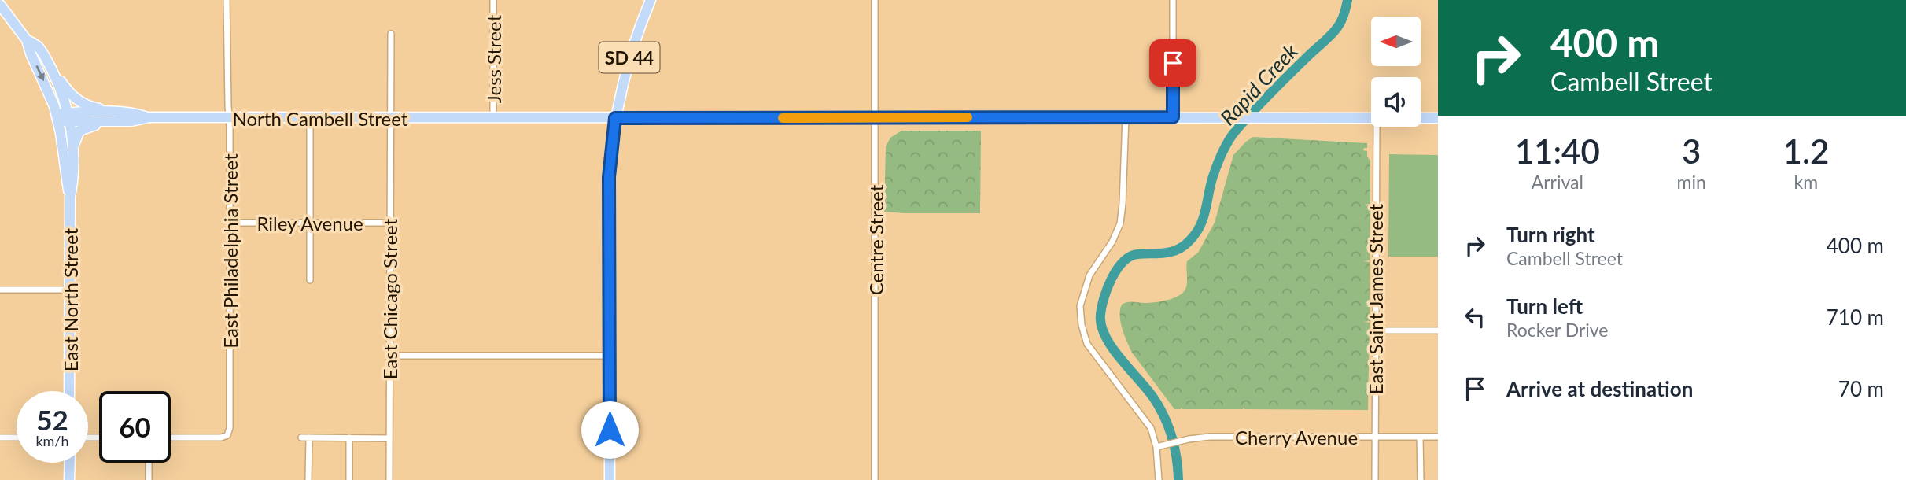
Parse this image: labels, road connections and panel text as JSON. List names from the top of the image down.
{
  "streets": {
    "main road": ["SD 44", "North Cambell Street", "East North Street"],
    "street": [
      "Jess Street",
      "Riley Avenue",
      "Centre Street",
      "East Philadelphia Street",
      "East Chicago Street",
      "East Saint James Street",
      "Cherry Avenue"
    ]
  },
  "crossings": [
    ["SD 44", "North Cambell Street"],
    ["Jess Street", "North Cambell Street"],
    ["North Cambell Street", "Centre Street"],
    ["North Cambell Street", "East Philadelphia Street"],
    ["North Cambell Street", "East Chicago Street"],
    ["North Cambell Street", "East North Street"],
    ["Riley Avenue", "East Philadelphia Street"],
    ["Riley Avenue", "East Chicago Street"],
    ["East Saint James Street", "Cherry Avenue"]
  ],
  "water": ["Rapid Creek"],
  "north": "left",
  "page": {
    "turn": ["400 m", "Cambell Street"],
    "eta": [
      "11:40",
      "Arrival",
      "3",
      "min",
      "1.2",
      "km"
    ],
    "list": [
      {
        "name": "Turn right",
        "note": "Cambell Street",
        "value": "400 m"
      },
      {
        "name": "Turn left",
        "note": "Rocker Drive",
        "value": "710 m"
      },
      {
        "name": "Arrive at destination",
        "value": "70 m"
      }
    ],
    "speed": "52 km/h",
    "limit": "60"
  }
}
